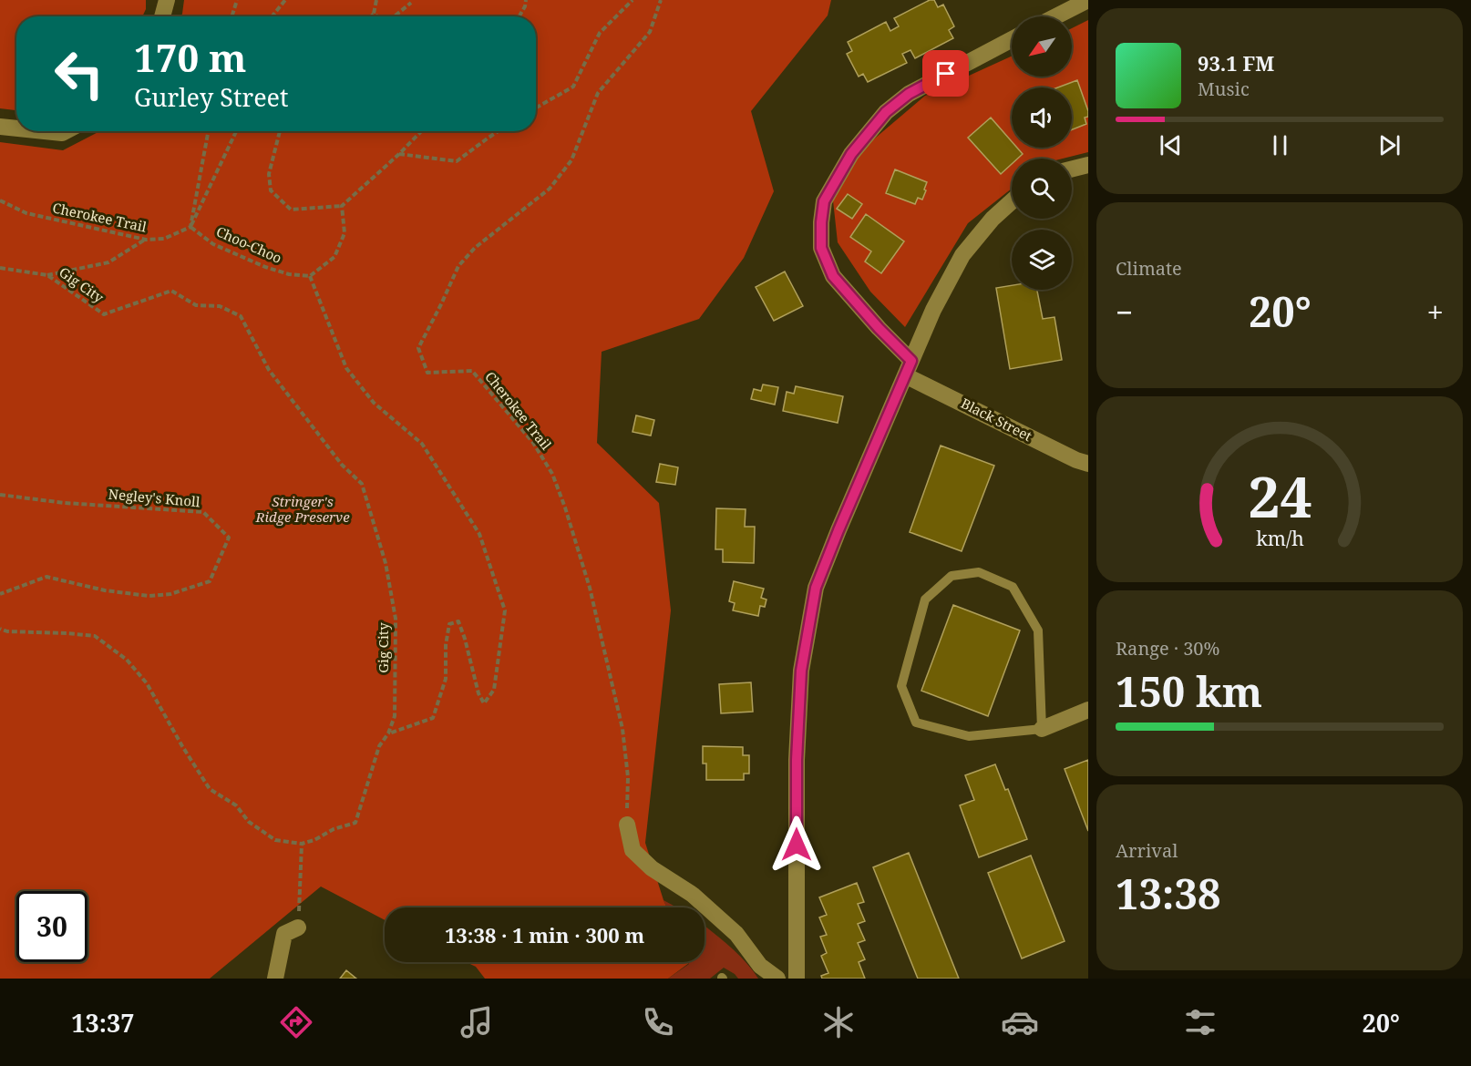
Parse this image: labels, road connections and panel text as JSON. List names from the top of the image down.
{
  "streets": {
    "street": ["Black Street"],
    "path": [
      "Cherokee Trail",
      "Choo-Choo",
      "Gig City",
      "Negley's Knoll"
    ]
  },
  "crossings": [
    ["Cherokee Trail", "Choo-Choo"]
  ],
  "parks": ["Stringer's Ridge Preserve"],
  "north": "bottom left",
  "page": {
    "turn": ["170 m", "Gurley Street"],
    "song": ["93.1 FM", "Music"],
    "tile": [
      "Climate",
      ["Range · 30%", "150 km"],
      ["Arrival", "13:38"]
    ],
    "heat": ["−", "20°", "+"],
    "limit": "30",
    "trip": "13:38 · 1 min · 300 m",
    "tabs": ["13:37", "20°"],
    "gauge": ["24", "km/h"]
  }
}
